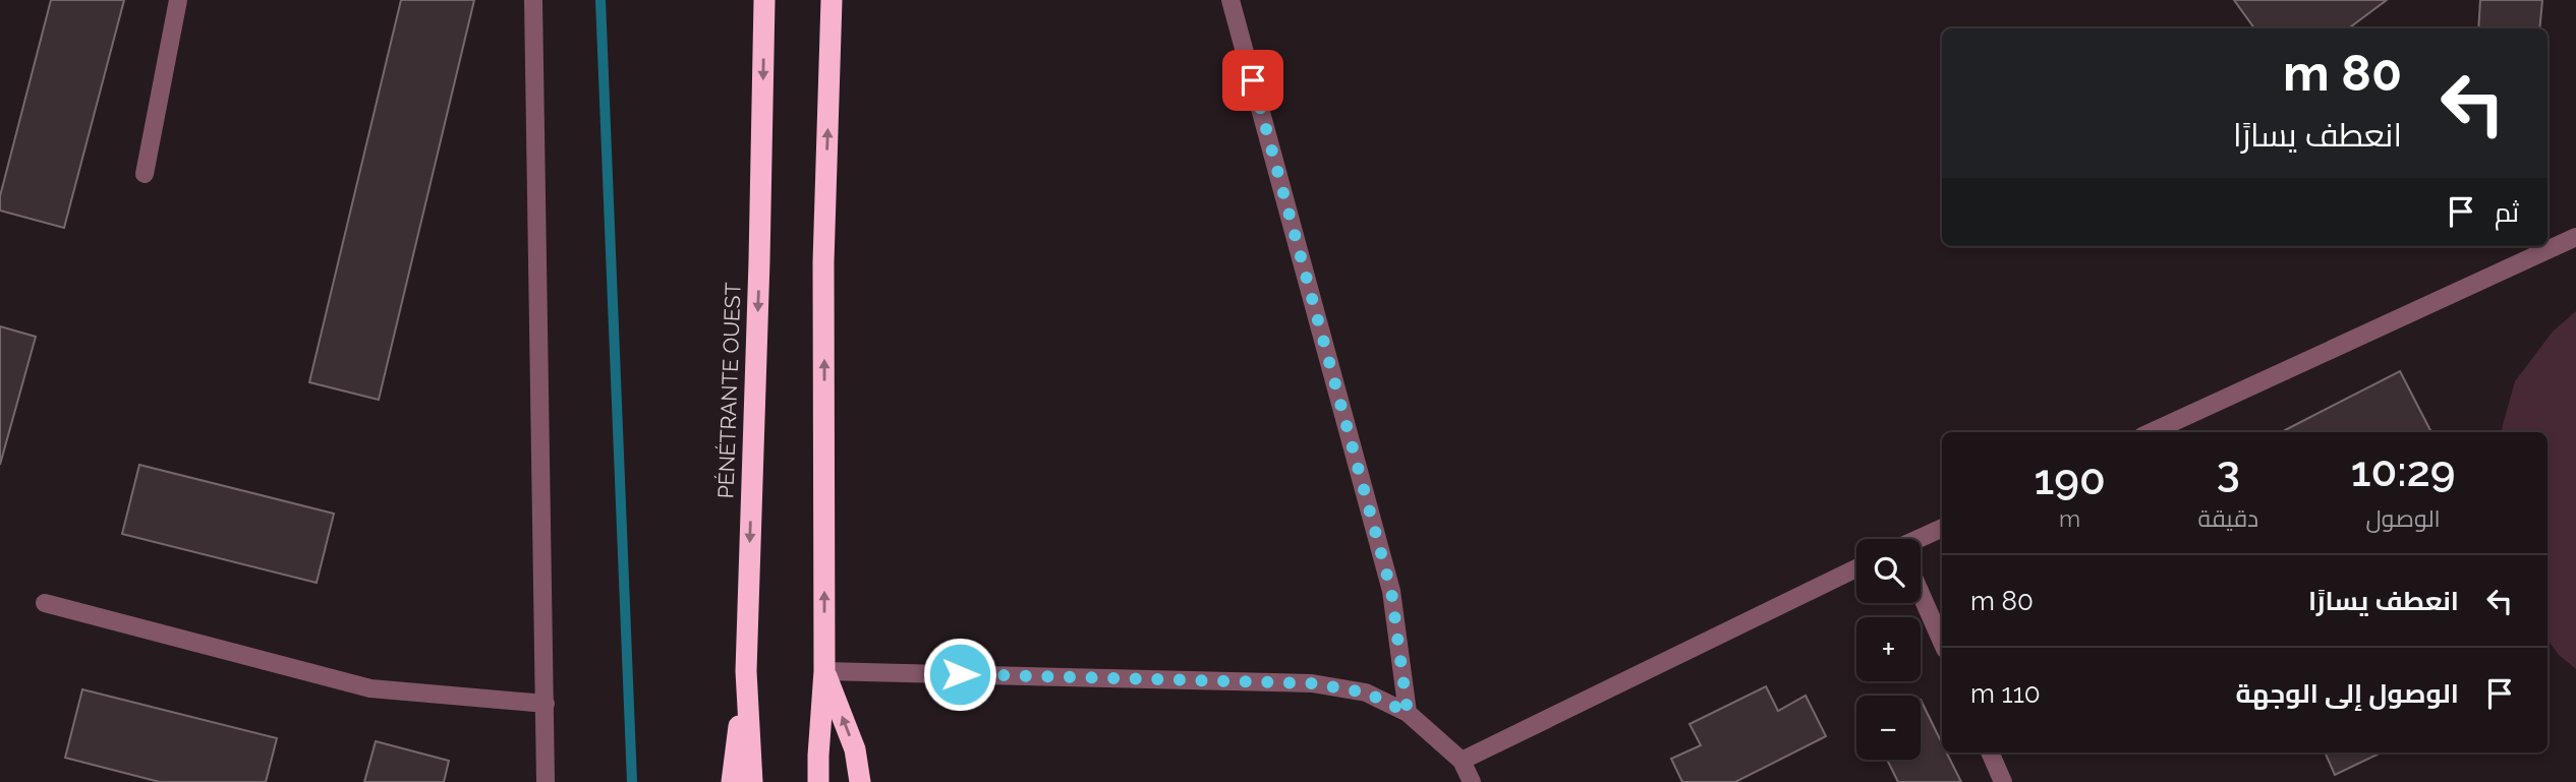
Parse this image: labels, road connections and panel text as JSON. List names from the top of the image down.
{
  "streets": {
    "highway": ["PÉNÉTRANTE OUEST"]
  },
  "page": {
    "turn": ["80 m", "انعطف يسارًا"],
    "then": "ثم",
    "eta": [
      "10:29",
      "الوصول",
      "3",
      "دقيقة",
      "190",
      "m"
    ],
    "map_buttons": ["+", "−"],
    "list": [
      {
        "name": "انعطف يسارًا",
        "value": "80 m"
      },
      {
        "name": "الوصول إلى الوجهة",
        "value": "110 m"
      }
    ]
  }
}
